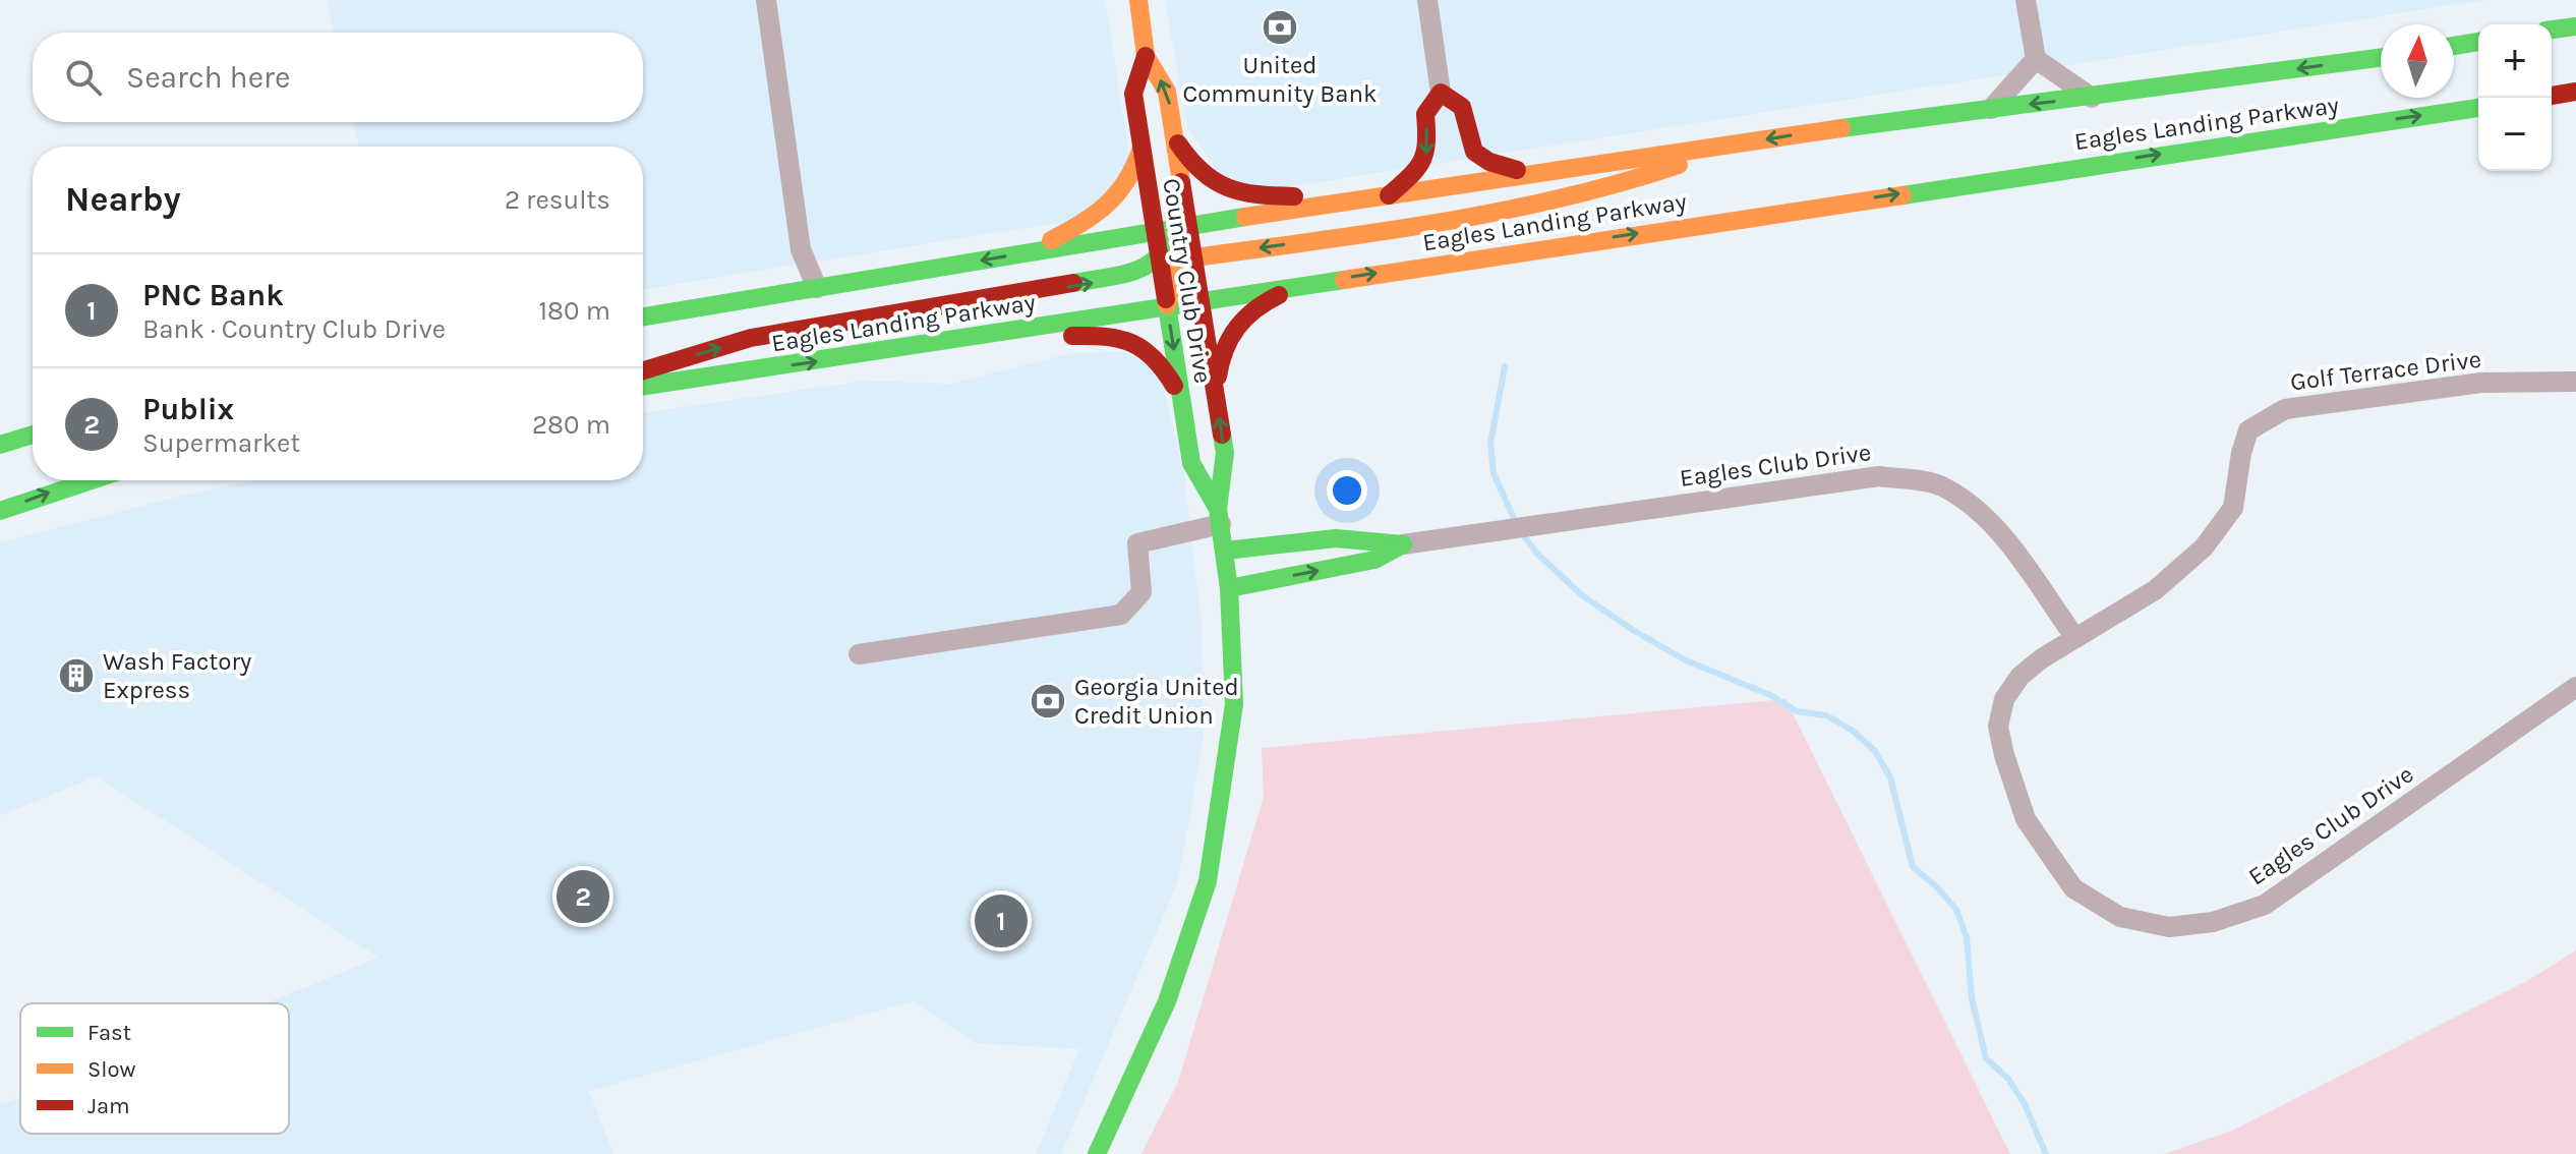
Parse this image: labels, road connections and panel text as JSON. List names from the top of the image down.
{
  "streets": {
    "main road": ["Eagles Landing Parkway", "Country Club Drive"],
    "street": ["Golf Terrace Drive", "Eagles Club Drive"]
  },
  "crossings": [
    ["Eagles Landing Parkway", "Country Club Drive"],
    ["Golf Terrace Drive", "Eagles Club Drive"]
  ],
  "places": {
    "bank": ["United Community Bank", "Georgia United Credit Union"],
    "building": ["Wash Factory Express"]
  },
  "legend": ["Fast", "Slow", "Jam"],
  "north": "top",
  "page": {
    "map_buttons": ["+", "−"],
    "search": "Search here",
    "heading": ["Nearby", "2 results"],
    "list": [
      {
        "mark": "1",
        "name": "PNC Bank",
        "note": "Bank · Country Club Drive",
        "value": "180 m"
      },
      {
        "mark": "2",
        "name": "Publix",
        "note": "Supermarket",
        "value": "280 m"
      }
    ],
    "pins": ["2", "1"]
  }
}
